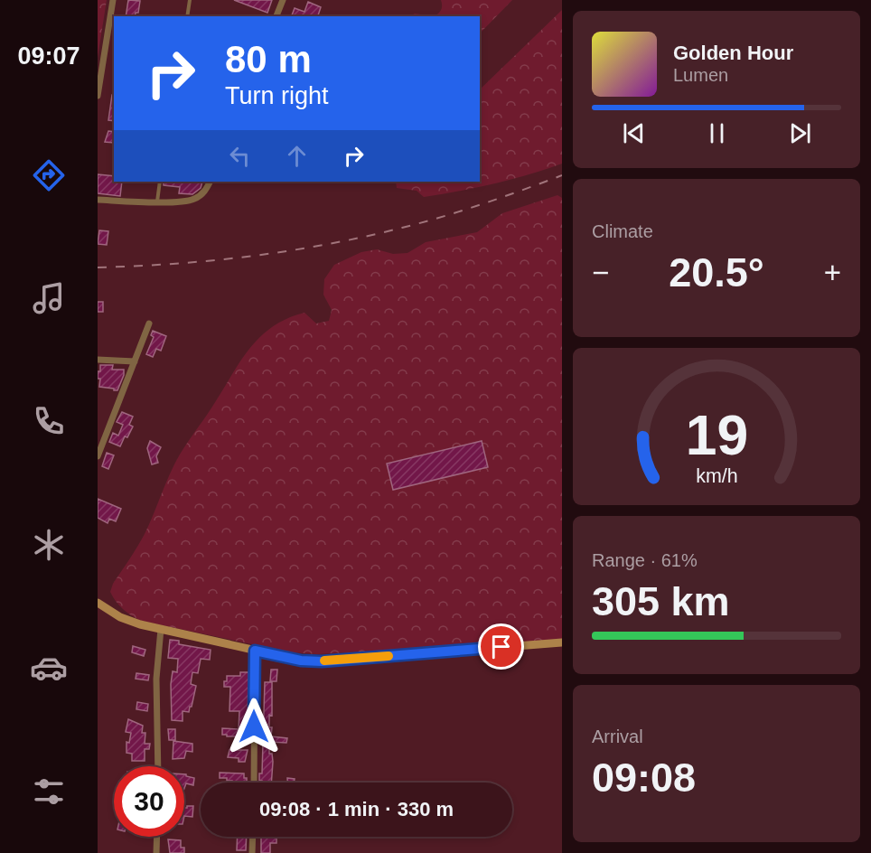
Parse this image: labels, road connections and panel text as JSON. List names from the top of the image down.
{
  "page": {
    "tabs": "09:07",
    "turn": ["80 m", "Turn right"],
    "song": ["Golden Hour", "Lumen"],
    "tile": [
      "Climate",
      ["Range · 61%", "305 km"],
      ["Arrival", "09:08"]
    ],
    "heat": ["−", "20.5°", "+"],
    "limit": "30",
    "trip": "09:08 · 1 min · 330 m",
    "gauge": ["19", "km/h"]
  }
}
